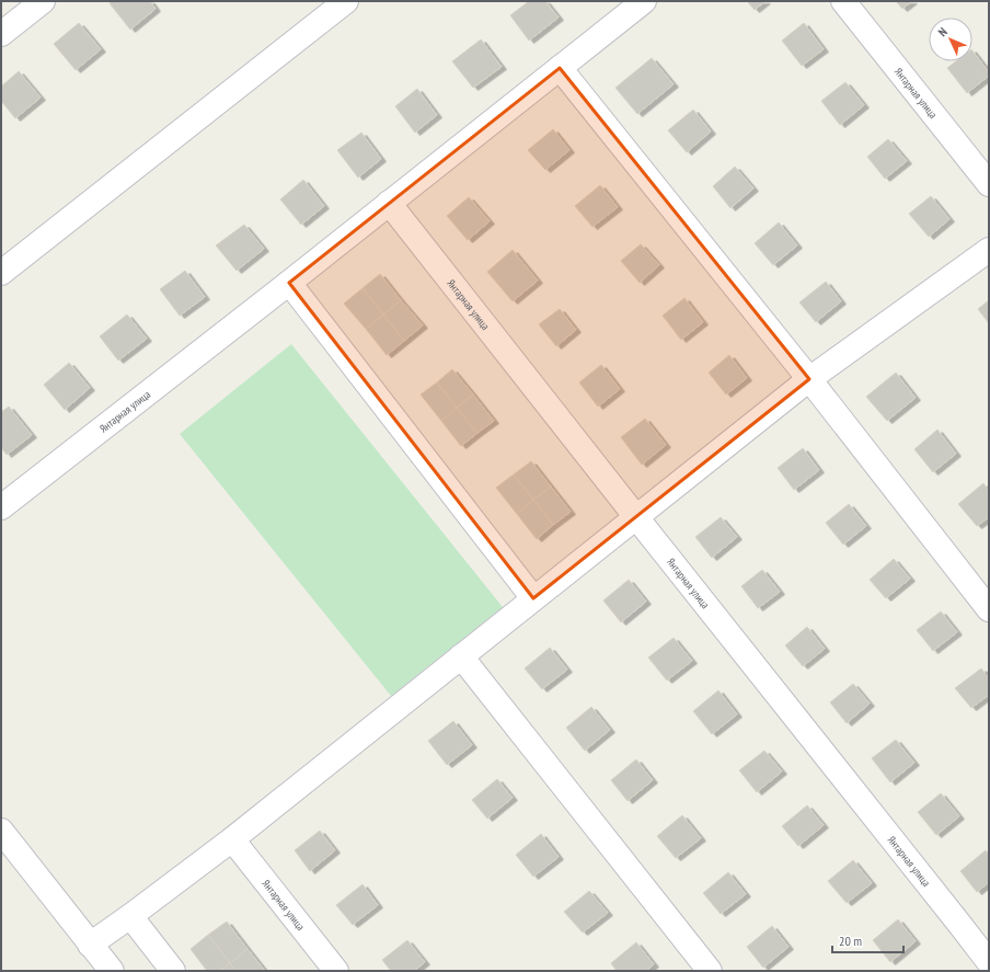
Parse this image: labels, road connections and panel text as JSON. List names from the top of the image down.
{
  "streets": {
    "street": ["Янтарная улица"]
  },
  "scale_bar": "20 m",
  "north": "top left"
}
